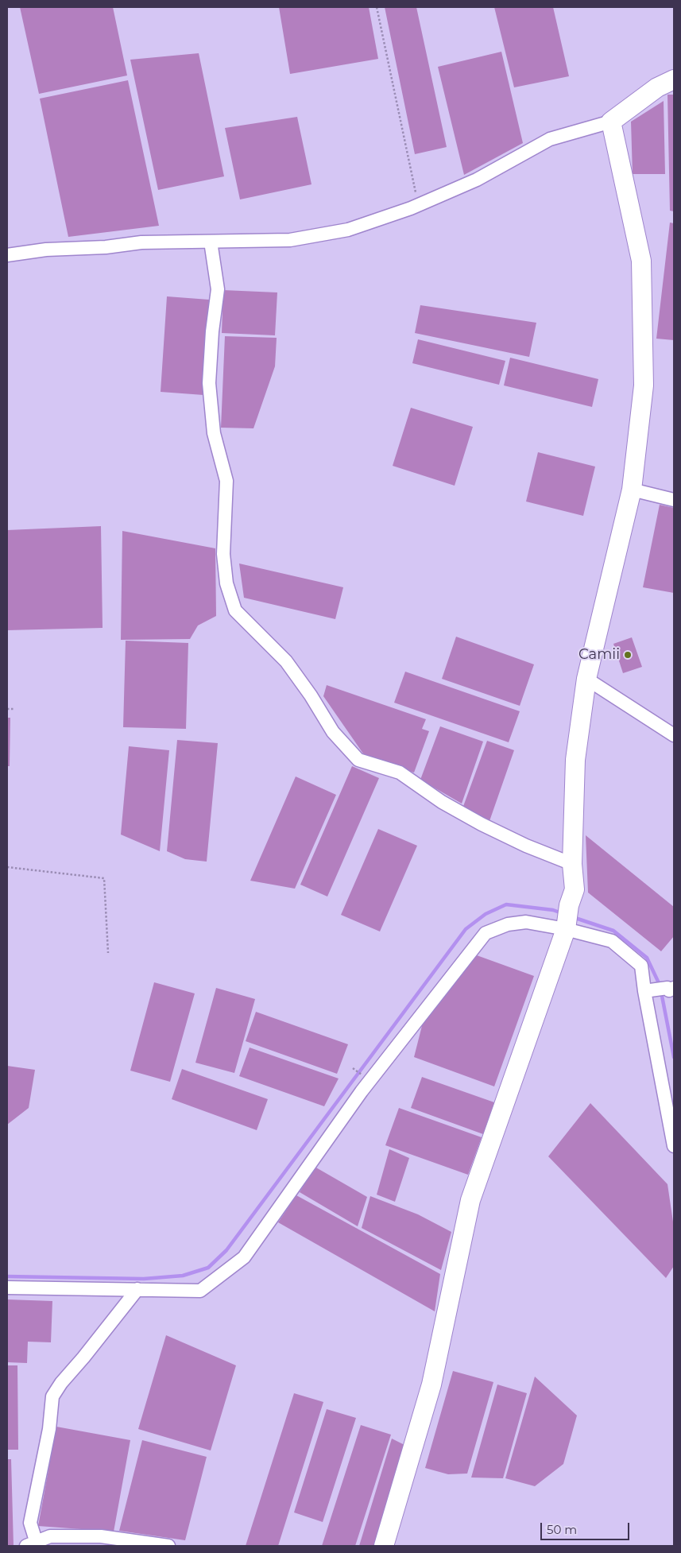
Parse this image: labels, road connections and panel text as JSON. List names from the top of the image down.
{
  "places": ["Camii"],
  "scale_bar": "50 m"
}
